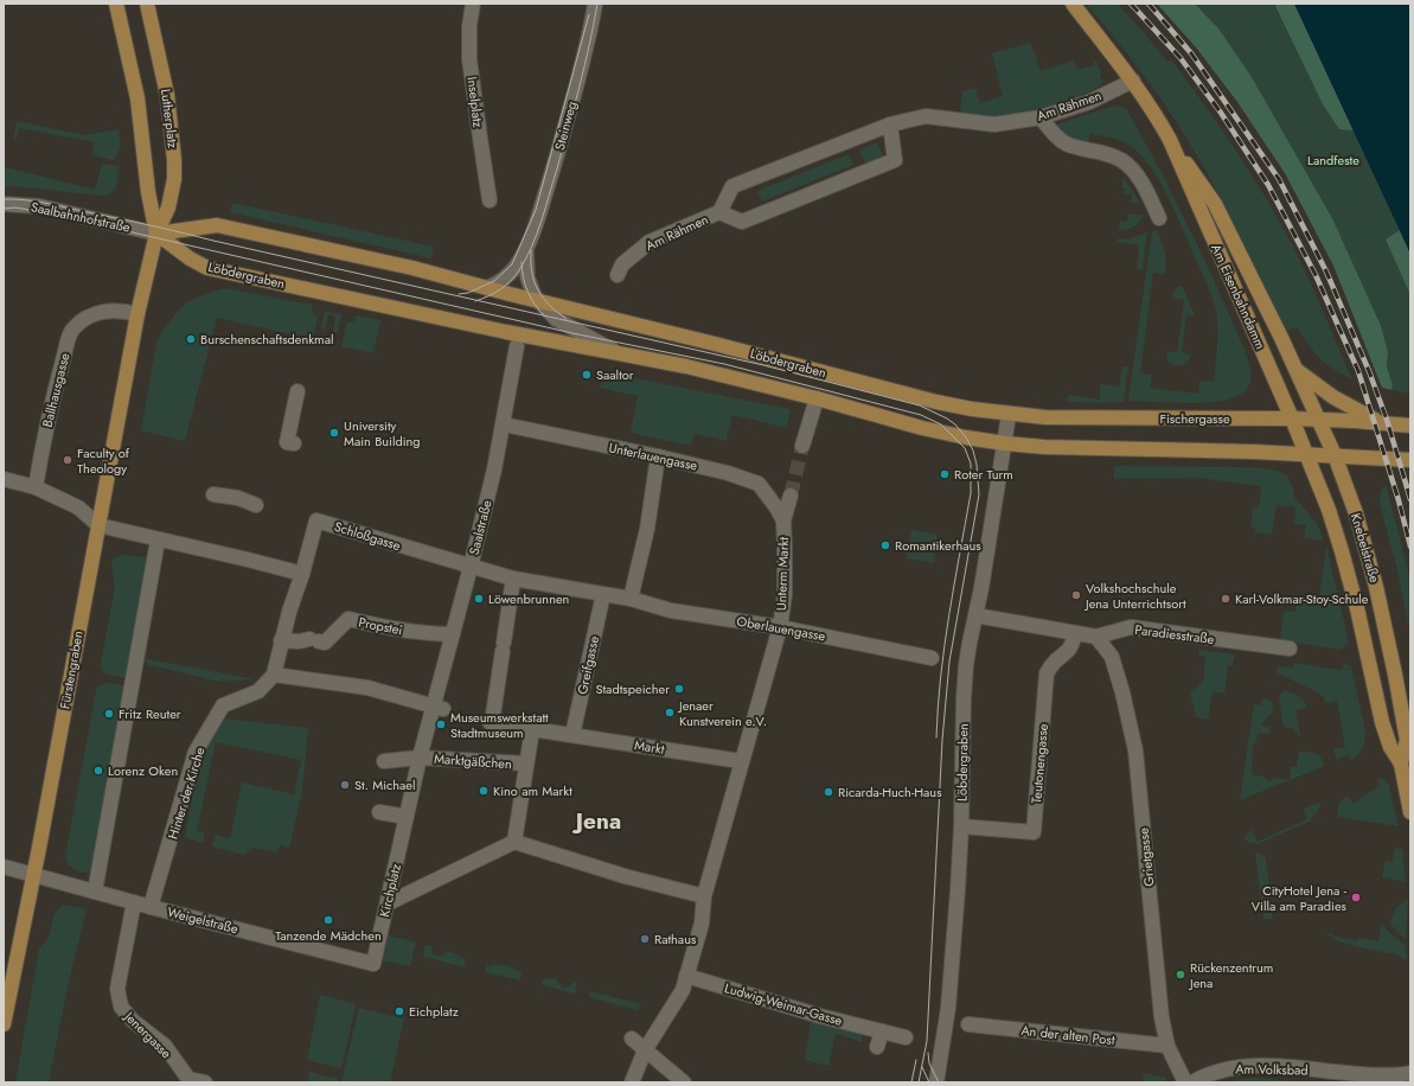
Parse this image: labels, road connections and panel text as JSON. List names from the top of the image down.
{
  "streets": {
    "main road": [
      "Lutherplatz",
      "Löbdergraben",
      "Am Eisenbahndamm",
      "Fischergasse",
      "Knebelstraße",
      "Fürstengraben"
    ],
    "street": [
      "Inselplatz",
      "Am Rähmen",
      "Steinweg",
      "Saalbahnhofstraße",
      "Ballhausgasse",
      "Unterlauengasse",
      "Saalstraße",
      "Schloßgasse",
      "Unterm Markt",
      "Propstei",
      "Oberlauengasse",
      "Paradiesstraße",
      "Greifgasse",
      "Markt",
      "Marktgäßchen",
      "Teutonengasse",
      "Hinter der Kirche",
      "Grietgasse",
      "Kirchplatz",
      "Weigelstraße",
      "Ludwig-Weimar-Gasse",
      "Jenergasse",
      "An der alten Post",
      "Am Volksbad"
    ]
  },
  "crossings": [
    ["Am Rähmen", "Am Eisenbahndamm"],
    ["Lutherplatz", "Saalbahnhofstraße"],
    ["Lutherplatz", "Löbdergraben"],
    ["Lutherplatz", "Ballhausgasse"],
    ["Lutherplatz", "Fürstengraben"],
    ["Steinweg", "Löbdergraben"],
    ["Saalbahnhofstraße", "Löbdergraben"],
    ["Löbdergraben", "Fischergasse"],
    ["Löbdergraben", "Paradiesstraße"],
    ["Löbdergraben", "Teutonengasse"],
    ["Am Eisenbahndamm", "Fischergasse"],
    ["Am Eisenbahndamm", "Knebelstraße"],
    ["Ballhausgasse", "Fürstengraben"],
    ["Fischergasse", "Knebelstraße"],
    ["Unterlauengasse", "Saalstraße"],
    ["Unterlauengasse", "Unterm Markt"],
    ["Saalstraße", "Schloßgasse"],
    ["Saalstraße", "Propstei"],
    ["Saalstraße", "Oberlauengasse"],
    ["Saalstraße", "Kirchplatz"],
    ["Schloßgasse", "Propstei"],
    ["Schloßgasse", "Oberlauengasse"],
    ["Schloßgasse", "Hinter der Kirche"],
    ["Unterm Markt", "Oberlauengasse"],
    ["Unterm Markt", "Markt"],
    ["Oberlauengasse", "Greifgasse"],
    ["Oberlauengasse", "Markt"],
    ["Paradiesstraße", "Teutonengasse"],
    ["Paradiesstraße", "Grietgasse"],
    ["Greifgasse", "Markt"],
    ["Fürstengraben", "Weigelstraße"],
    ["Marktgäßchen", "Kirchplatz"],
    ["Hinter der Kirche", "Weigelstraße"],
    ["Grietgasse", "An der alten Post"],
    ["Kirchplatz", "Weigelstraße"],
    ["Weigelstraße", "Jenergasse"]
  ],
  "districts": ["Jena"],
  "parks": ["Landfeste"],
  "places": [
    "Burschenschaftsdenkmal",
    "Saaltor",
    "University Main Building",
    "Faculty of Theology",
    "Roter Turm",
    "Romantikerhaus",
    "Volkshochschule Jena Unterrichtsort",
    "Löwenbrunnen",
    "Karl-Volkmar-Stoy-Schule",
    "Stadtspeicher",
    "Jenaer Kunstverein e.V.",
    "Fritz Reuter",
    "Museumswerkstatt Stadtmuseum",
    "Lorenz Oken",
    "St. Michael",
    "Kino am Markt",
    "Ricarda-Huch-Haus",
    "CityHotel Jena - Villa am Paradies",
    "Tanzende Mädchen",
    "Rathaus",
    "Rückenzentrum Jena",
    "Eichplatz"
  ]
}
